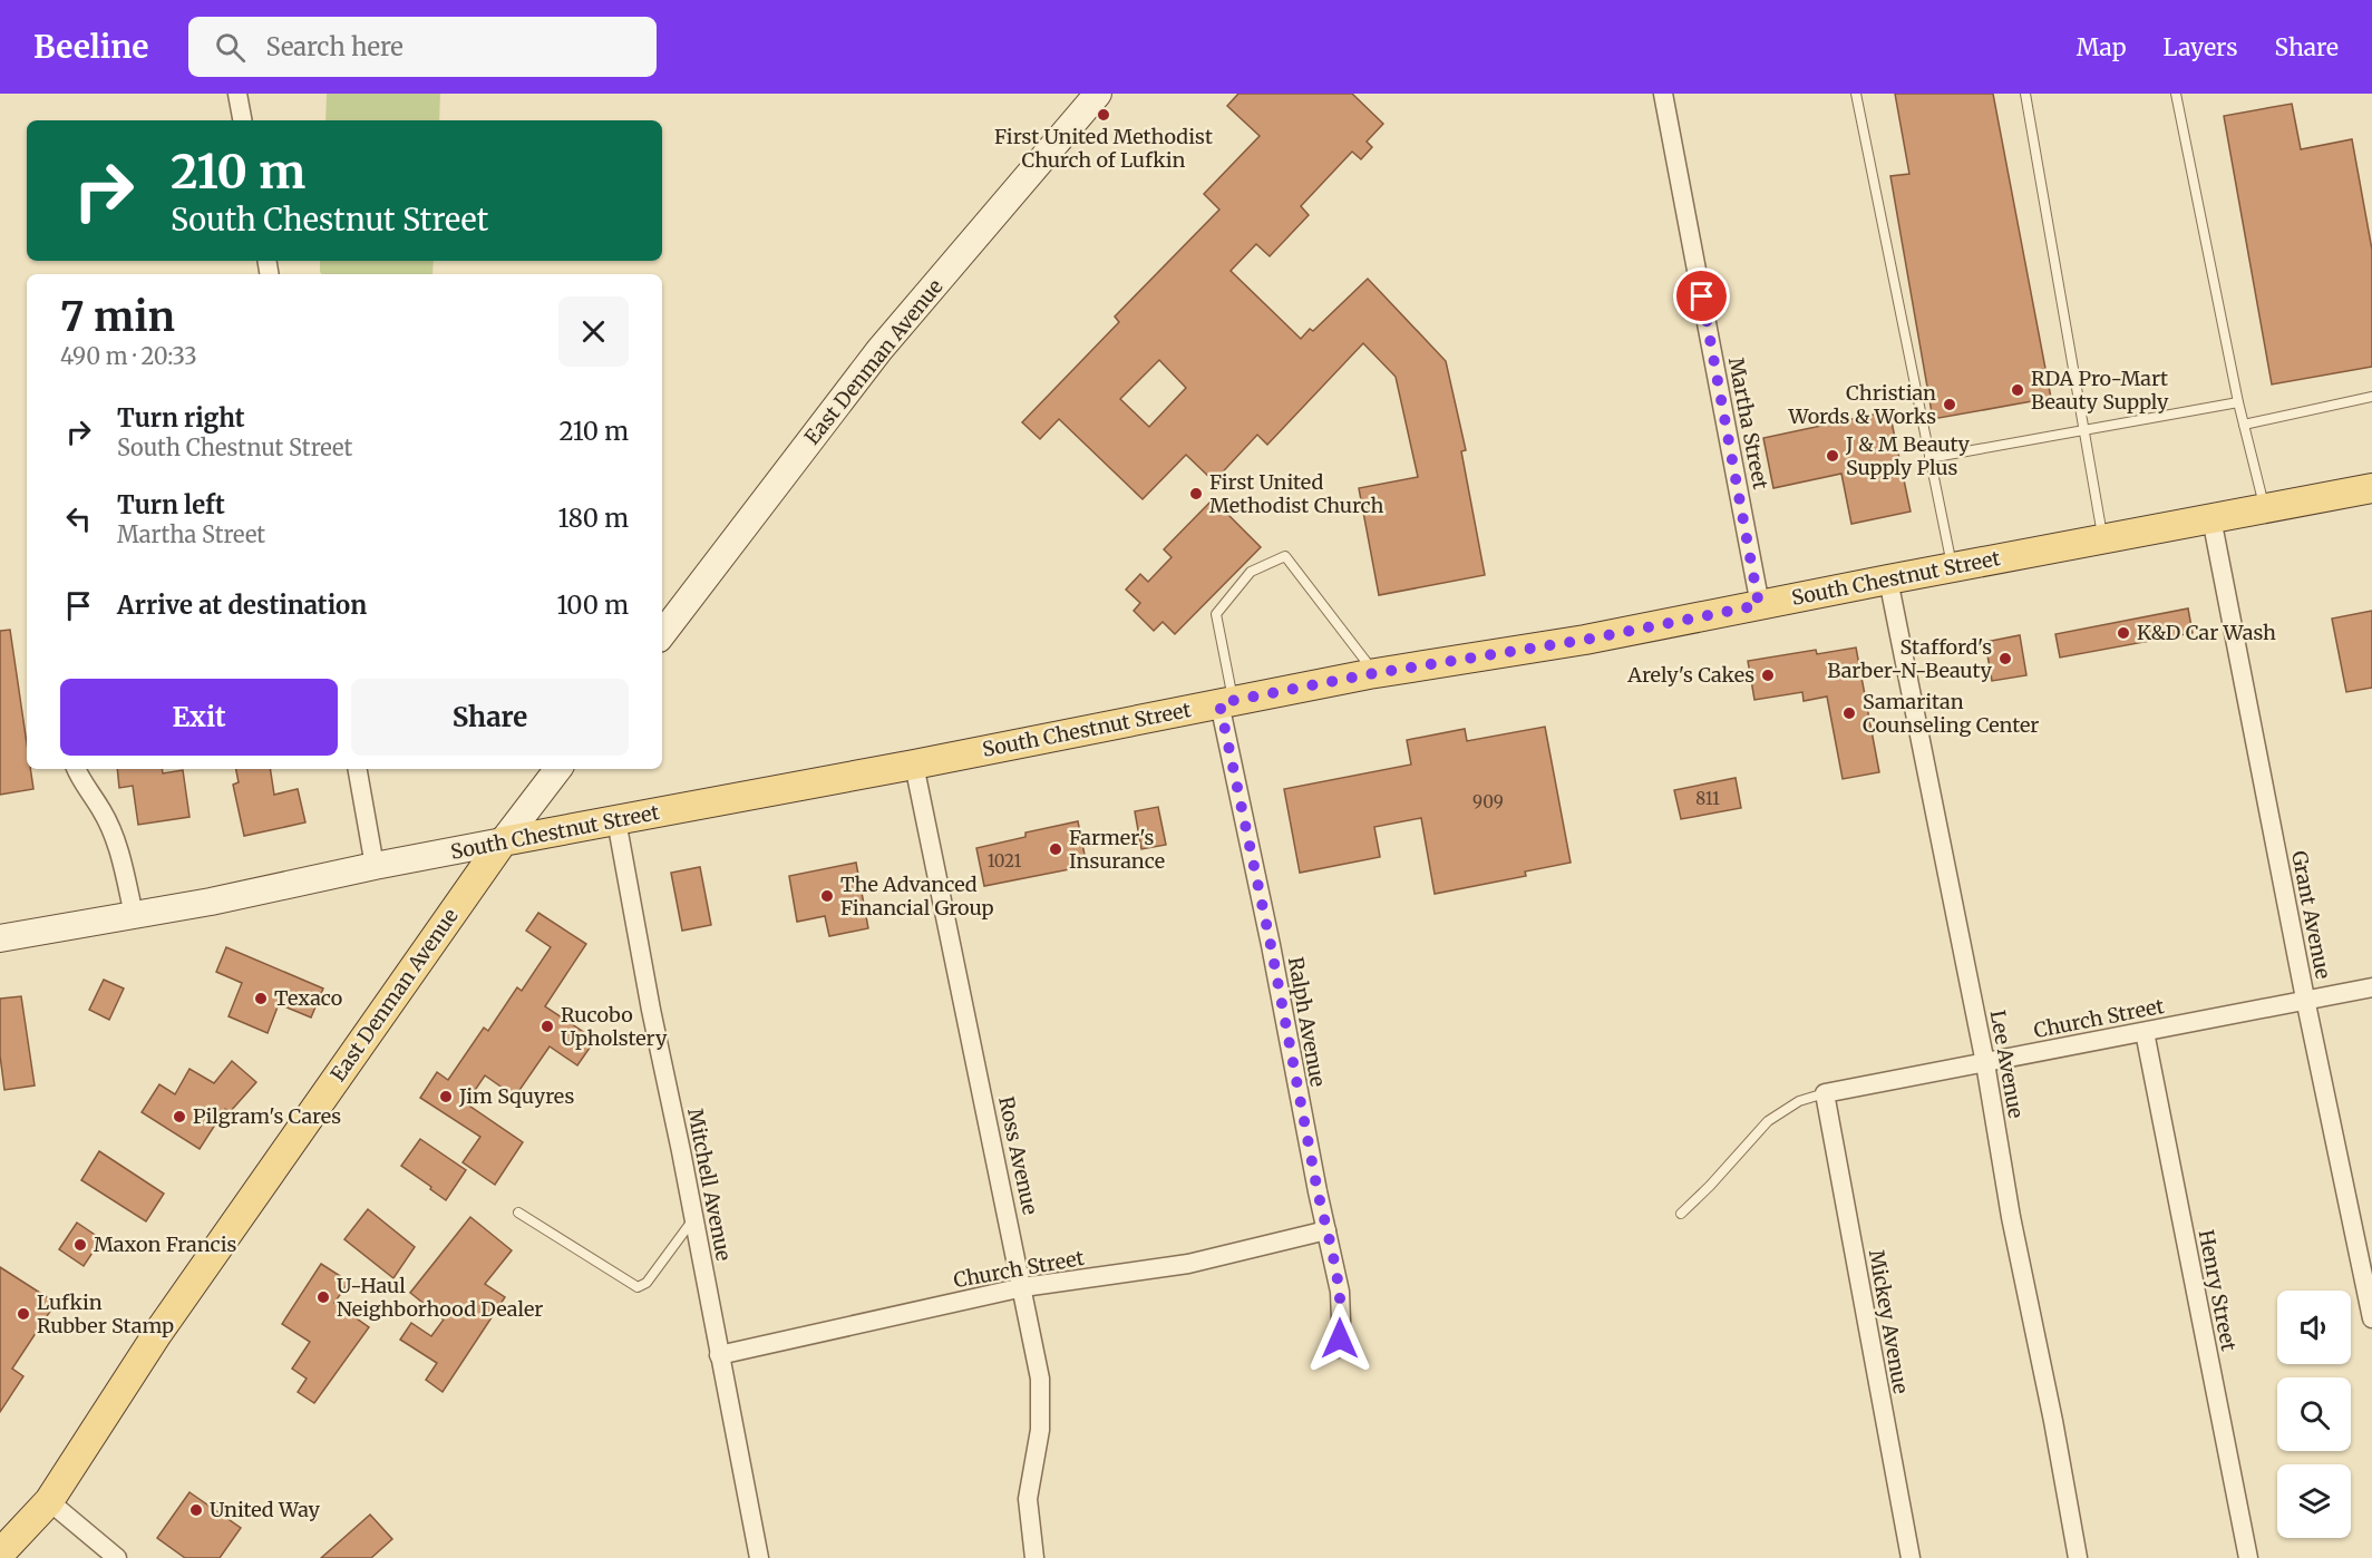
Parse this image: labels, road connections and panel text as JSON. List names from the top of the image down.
{
  "streets": {
    "main road": ["East Denman Avenue", "South Chestnut Street"],
    "street": [
      "Martha Street",
      "Grant Avenue",
      "Church Street",
      "Ralph Avenue",
      "Lee Avenue",
      "Ross Avenue",
      "Mitchell Avenue",
      "Henry Street",
      "Mickey Avenue"
    ]
  },
  "crossings": [
    ["East Denman Avenue", "South Chestnut Street"],
    ["Martha Street", "South Chestnut Street"],
    ["South Chestnut Street", "Grant Avenue"],
    ["South Chestnut Street", "Ralph Avenue"],
    ["South Chestnut Street", "Lee Avenue"],
    ["South Chestnut Street", "Ross Avenue"],
    ["South Chestnut Street", "Mitchell Avenue"],
    ["Grant Avenue", "Church Street"],
    ["Church Street", "Ralph Avenue"],
    ["Church Street", "Lee Avenue"],
    ["Church Street", "Ross Avenue"],
    ["Church Street", "Mitchell Avenue"],
    ["Church Street", "Henry Street"],
    ["Church Street", "Mickey Avenue"]
  ],
  "places": [
    "First United Methodist Church of Lufkin",
    "RDA Pro-Mart Beauty Supply",
    "Christian Words & Works",
    "J & M Beauty Supply Plus",
    "First United Methodist Church",
    "K&D Car Wash",
    "Stafford's Barber-N-Beauty",
    "Arely's Cakes",
    "Samaritan Counseling Center",
    "Farmer's Insurance",
    "The Advanced Financial Group",
    "Texaco",
    "Rucobo Upholstery",
    "Jim Squyres",
    "Pilgram's Cares",
    "Maxon Francis",
    "U-Haul Neighborhood Dealer",
    "Lufkin Rubber Stamp",
    "United Way"
  ],
  "house_numbers": ["811", "909", "1021"],
  "page": {
    "header": "Beeline",
    "search": "Search here",
    "nav": ["Map", "Layers", "Share"],
    "turn": ["210 m", "South Chestnut Street"],
    "heading": ["7 min", "490 m · 20:33"],
    "list": [
      {
        "name": "Turn right",
        "note": "South Chestnut Street",
        "value": "210 m"
      },
      {
        "name": "Turn left",
        "note": "Martha Street",
        "value": "180 m"
      },
      {
        "name": "Arrive at destination",
        "value": "100 m"
      }
    ],
    "buttons": ["Exit", "Share"]
  }
}
